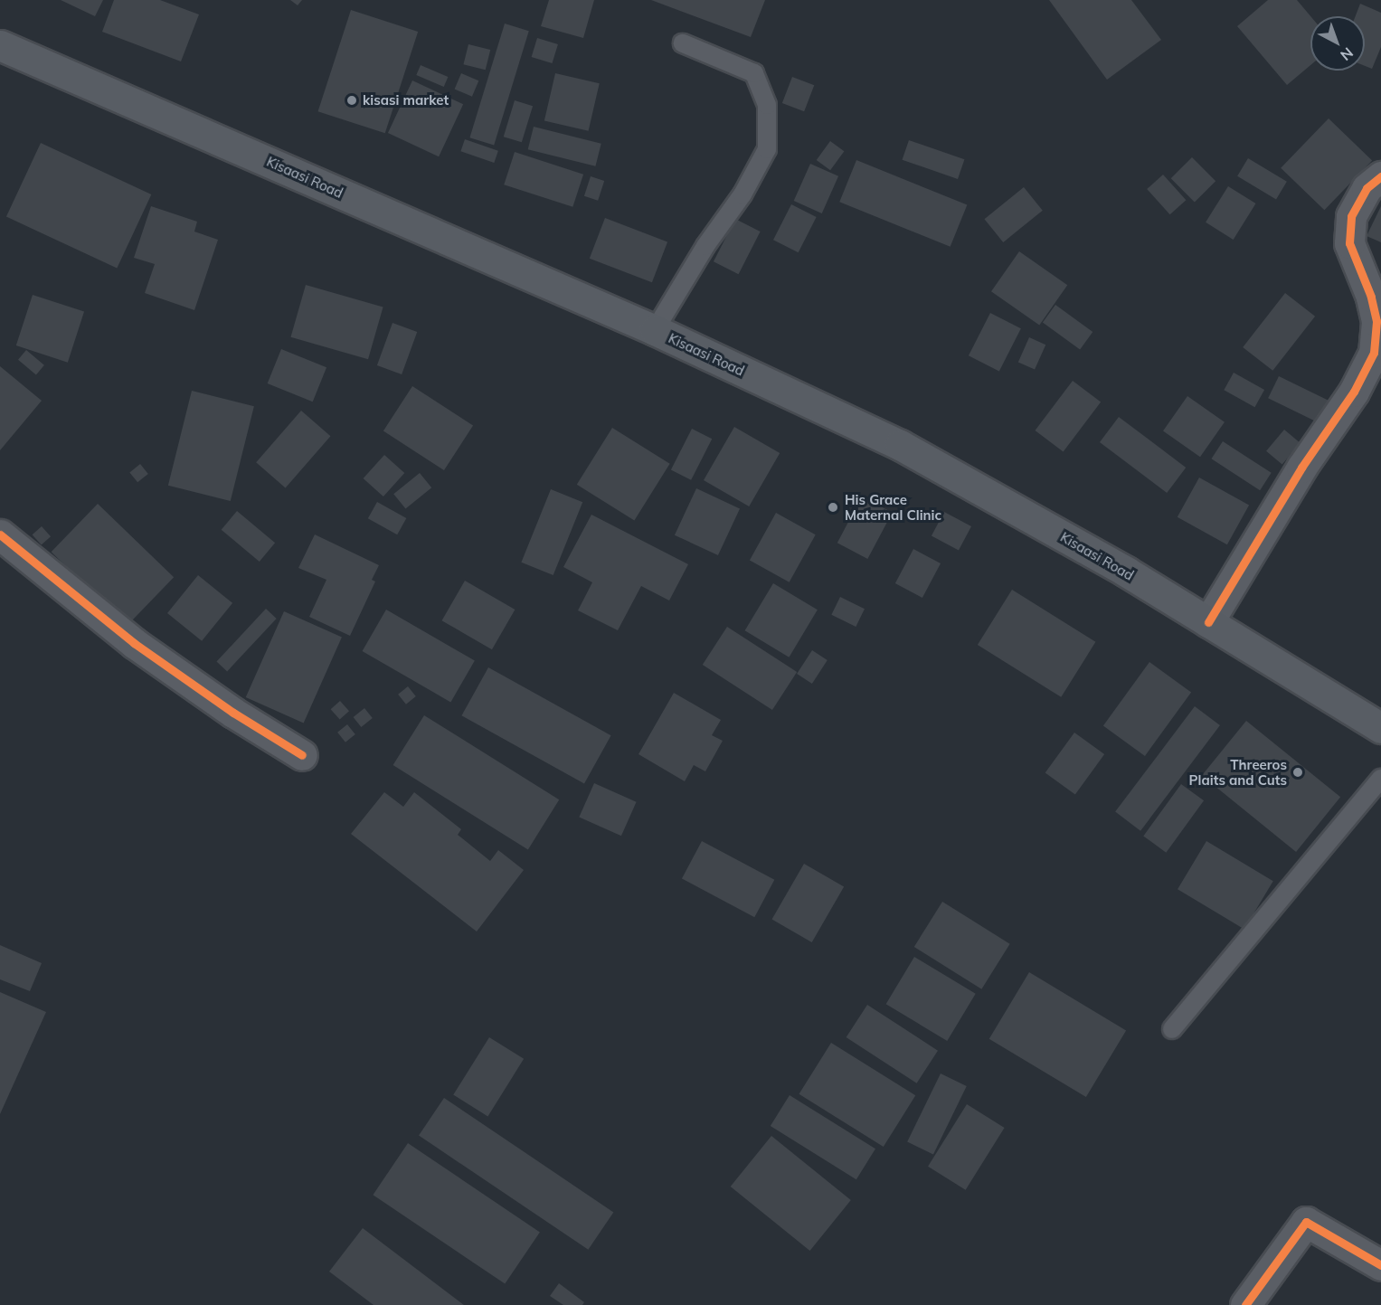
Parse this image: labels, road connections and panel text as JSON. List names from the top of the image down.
{
  "streets": {
    "main road": ["Kisaasi Road"]
  },
  "places": ["kisasi market", "His Grace Maternal Clinic", "Threeros Plaits and Cuts"],
  "north": "bottom right"
}
